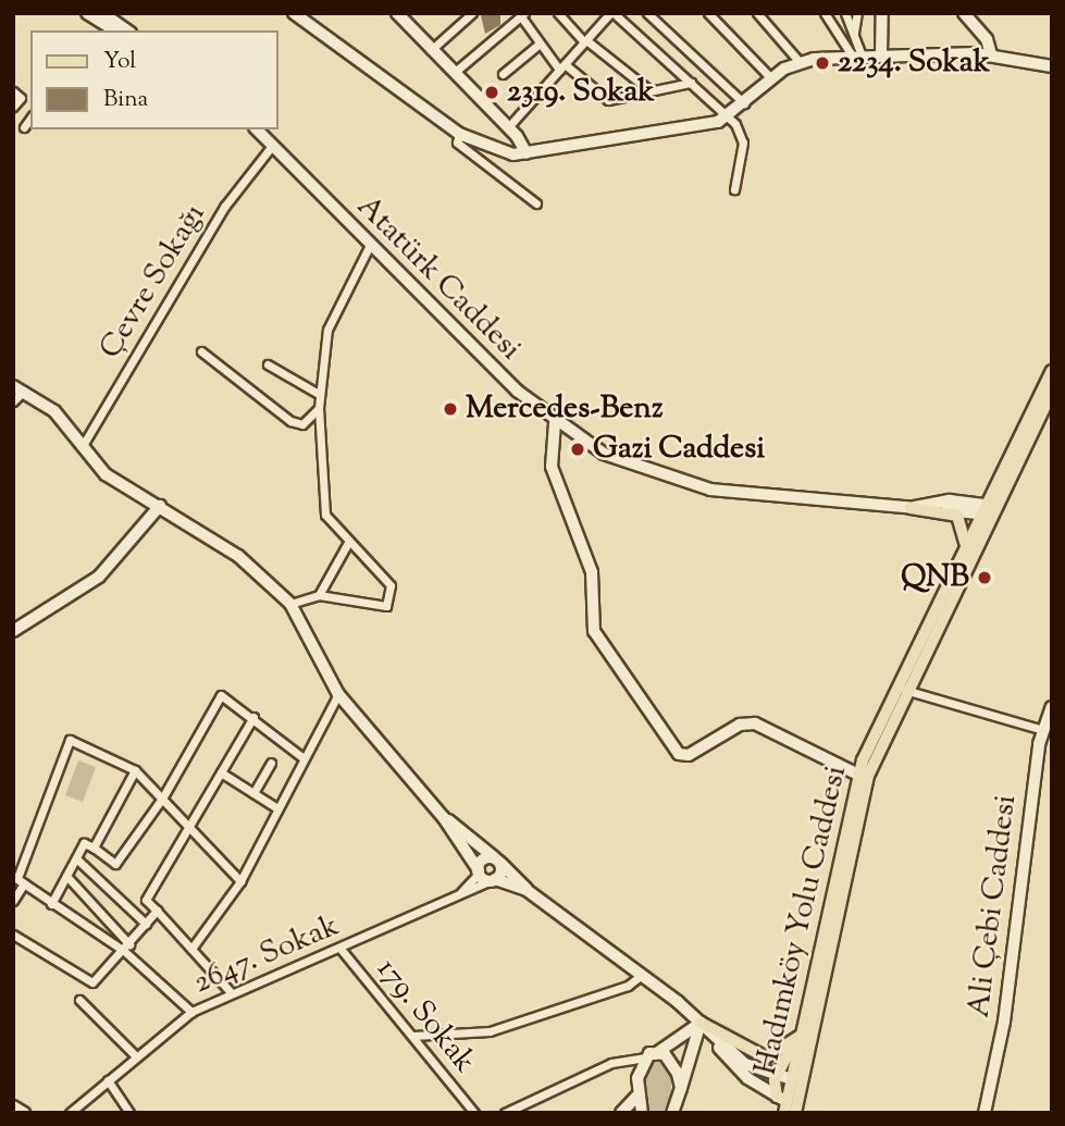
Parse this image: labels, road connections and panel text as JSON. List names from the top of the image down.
{
  "streets": {
    "main road": ["Hadımköy Yolu Caddesi"],
    "street": [
      "Atatürk Caddesi",
      "Çevre Sokağı",
      "Ali Çebi Caddesi",
      "2647. Sokak",
      "179. Sokak"
    ]
  },
  "crossings": [
    ["Atatürk Caddesi", "Çevre Sokağı"],
    ["Atatürk Caddesi", "Hadımköy Yolu Caddesi"],
    ["2647. Sokak", "179. Sokak"]
  ],
  "places": [
    "2234. Sokak",
    "2319. Sokak",
    "Mercedes-Benz",
    "Gazi Caddesi",
    "QNB"
  ],
  "legend": ["Yol", "Bina"]
}
